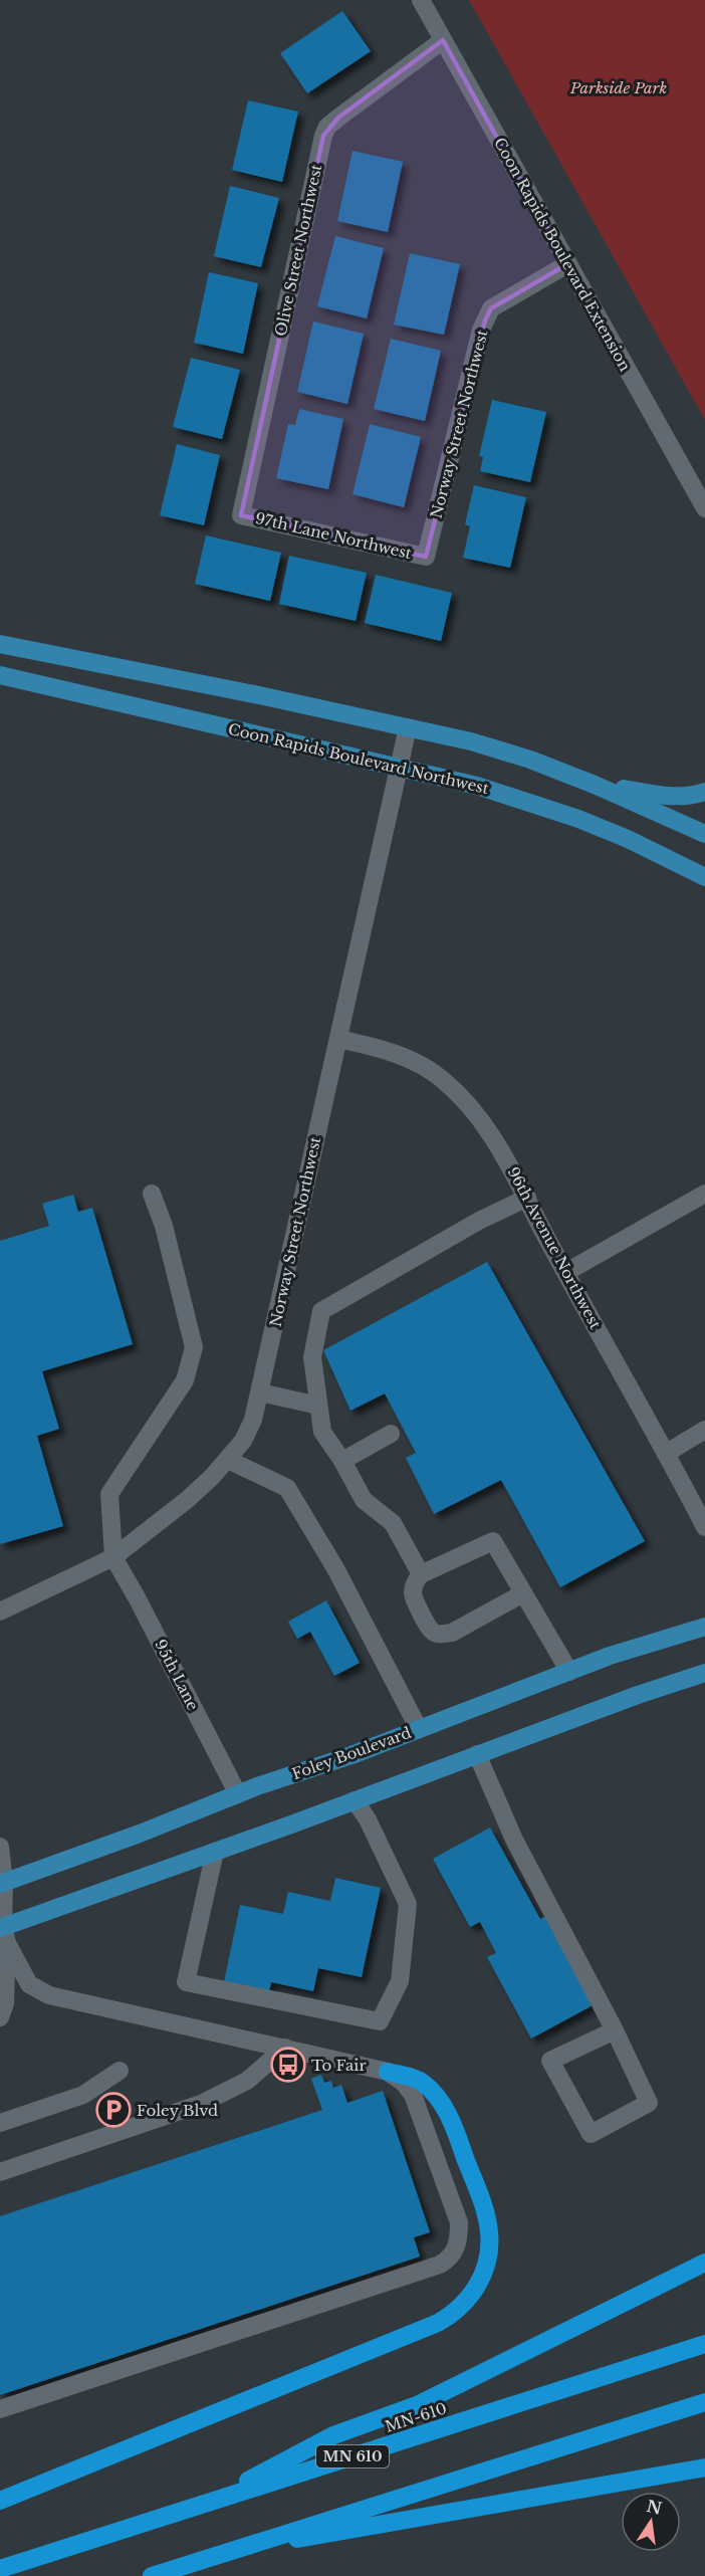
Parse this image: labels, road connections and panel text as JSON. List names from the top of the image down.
{
  "streets": {
    "highway": ["MN-610", "MN 610"],
    "main road": ["Coon Rapids Boulevard Northwest", "Foley Boulevard"],
    "street": [
      "Olive Street Northwest",
      "Coon Rapids Boulevard Extension",
      "Norway Street Northwest",
      "97th Lane Northwest",
      "96th Avenue Northwest",
      "95th Lane"
    ]
  },
  "crossings": [
    ["Olive Street Northwest", "Coon Rapids Boulevard Extension"],
    ["Olive Street Northwest", "97th Lane Northwest"],
    ["Coon Rapids Boulevard Extension", "Norway Street Northwest"],
    ["Norway Street Northwest", "97th Lane Northwest"],
    ["Norway Street Northwest", "Coon Rapids Boulevard Northwest"],
    ["Norway Street Northwest", "96th Avenue Northwest"],
    ["Norway Street Northwest", "95th Lane"],
    ["95th Lane", "Foley Boulevard"]
  ],
  "parks": ["Parkside Park"],
  "places": {
    "bus stop": ["To Fair"],
    "parking": ["Foley Blvd"]
  },
  "north": "top"
}
